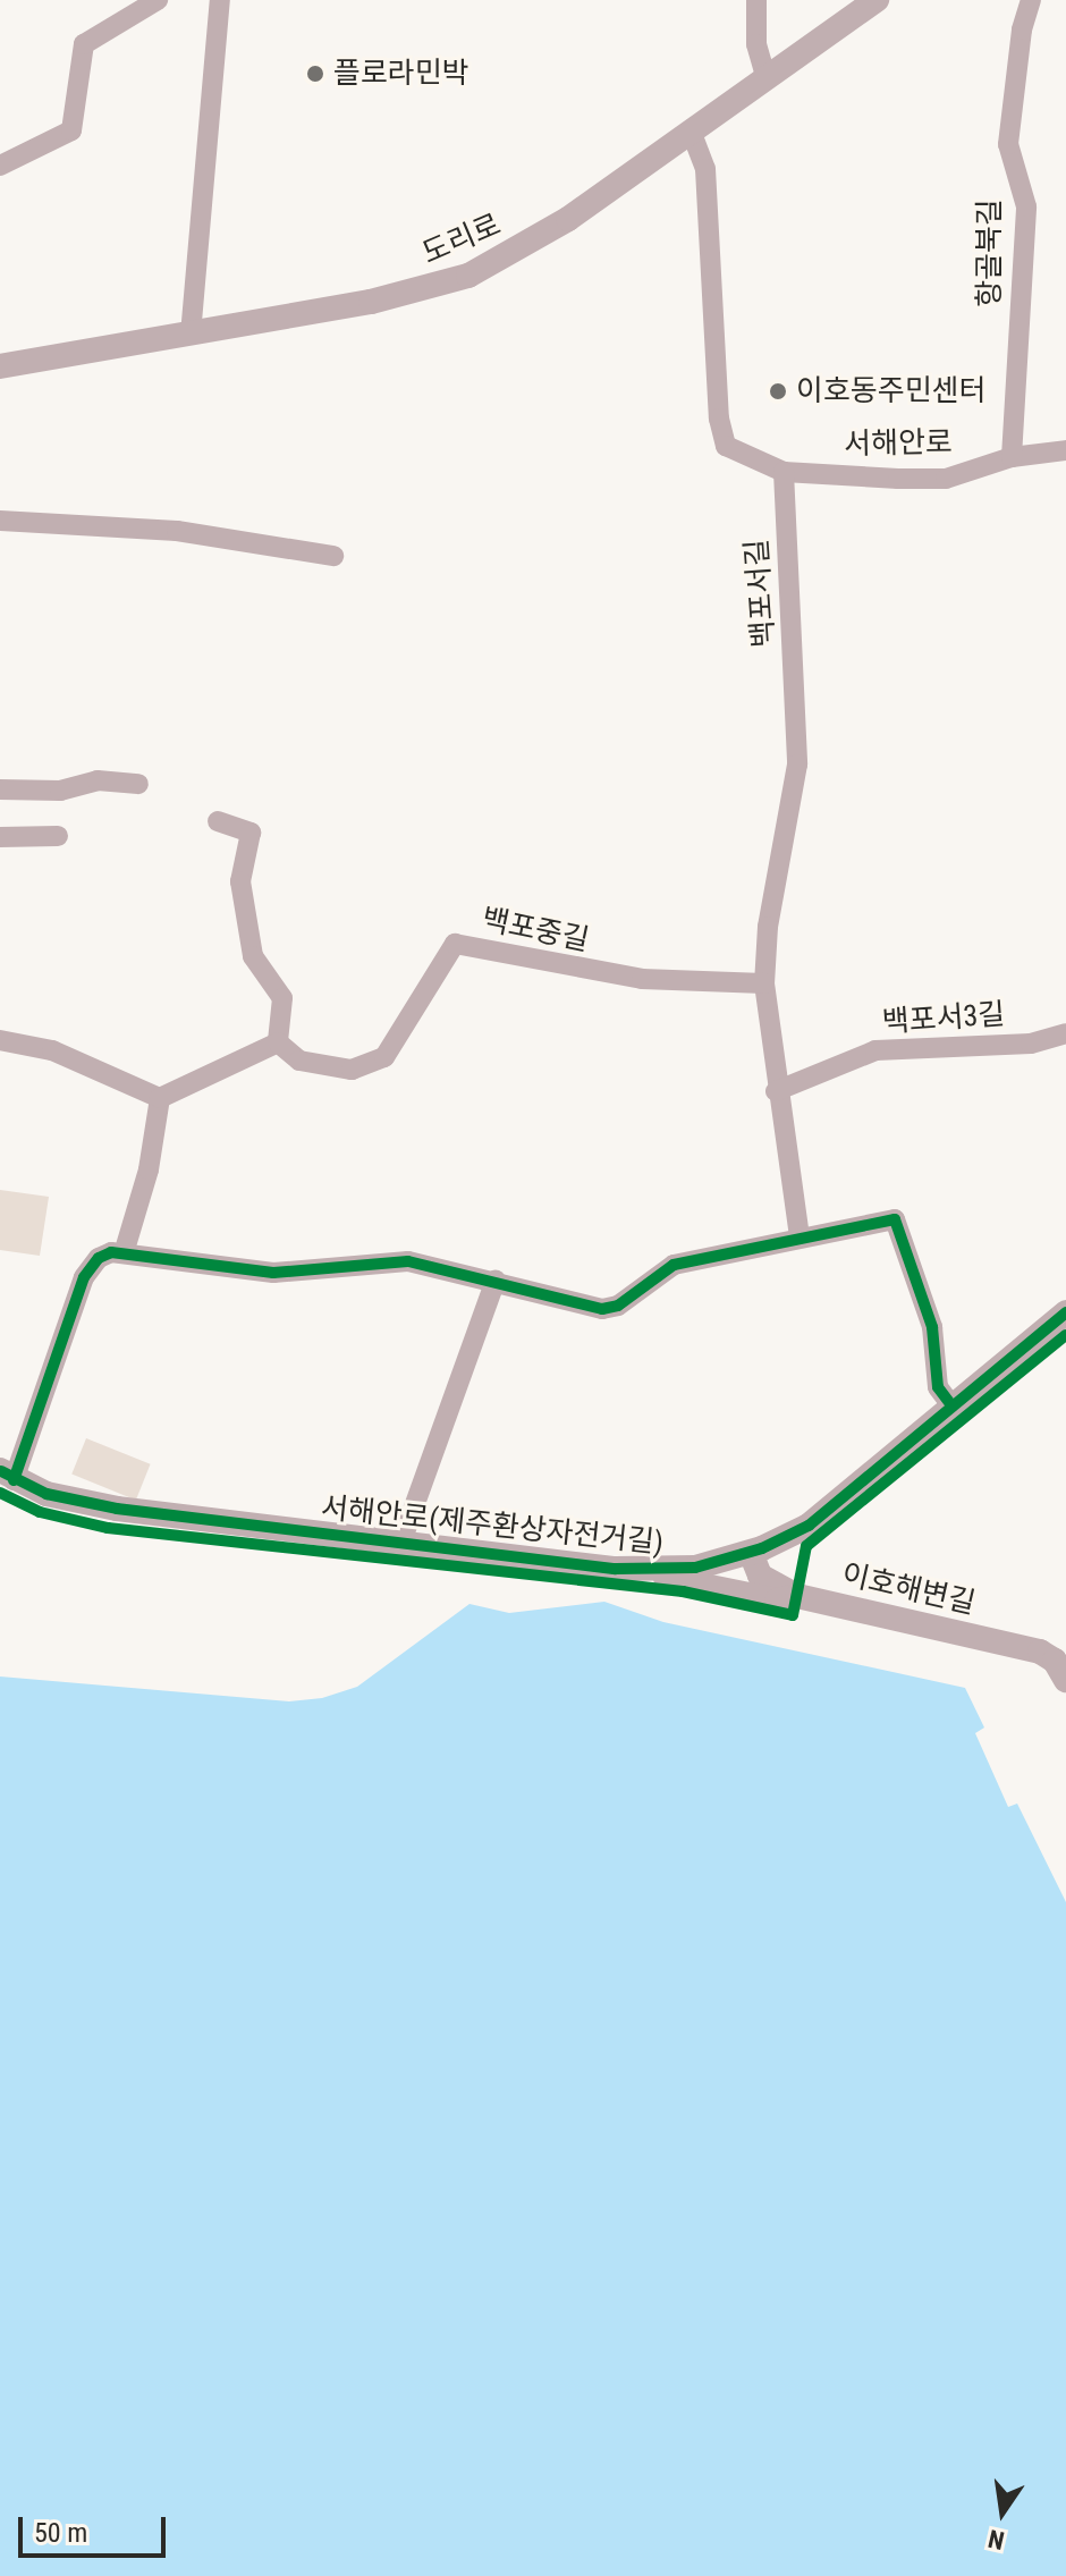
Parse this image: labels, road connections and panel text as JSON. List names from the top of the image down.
{
  "streets": {
    "street": [
      "도리로",
      "항골북길",
      "서해안로",
      "백포서길",
      "백포중길",
      "백포서3길",
      "서해안로(제주환상자전거길)",
      "이호해변길"
    ]
  },
  "crossings": [
    ["항골북길", "서해안로"],
    ["서해안로", "백포서길"],
    ["백포서길", "백포중길"],
    ["백포서길", "백포서3길"],
    ["서해안로(제주환상자전거길)", "이호해변길"]
  ],
  "places": ["플로라민박", "이호동주민센터"],
  "scale_bar": "50 m",
  "north": "bottom"
}
